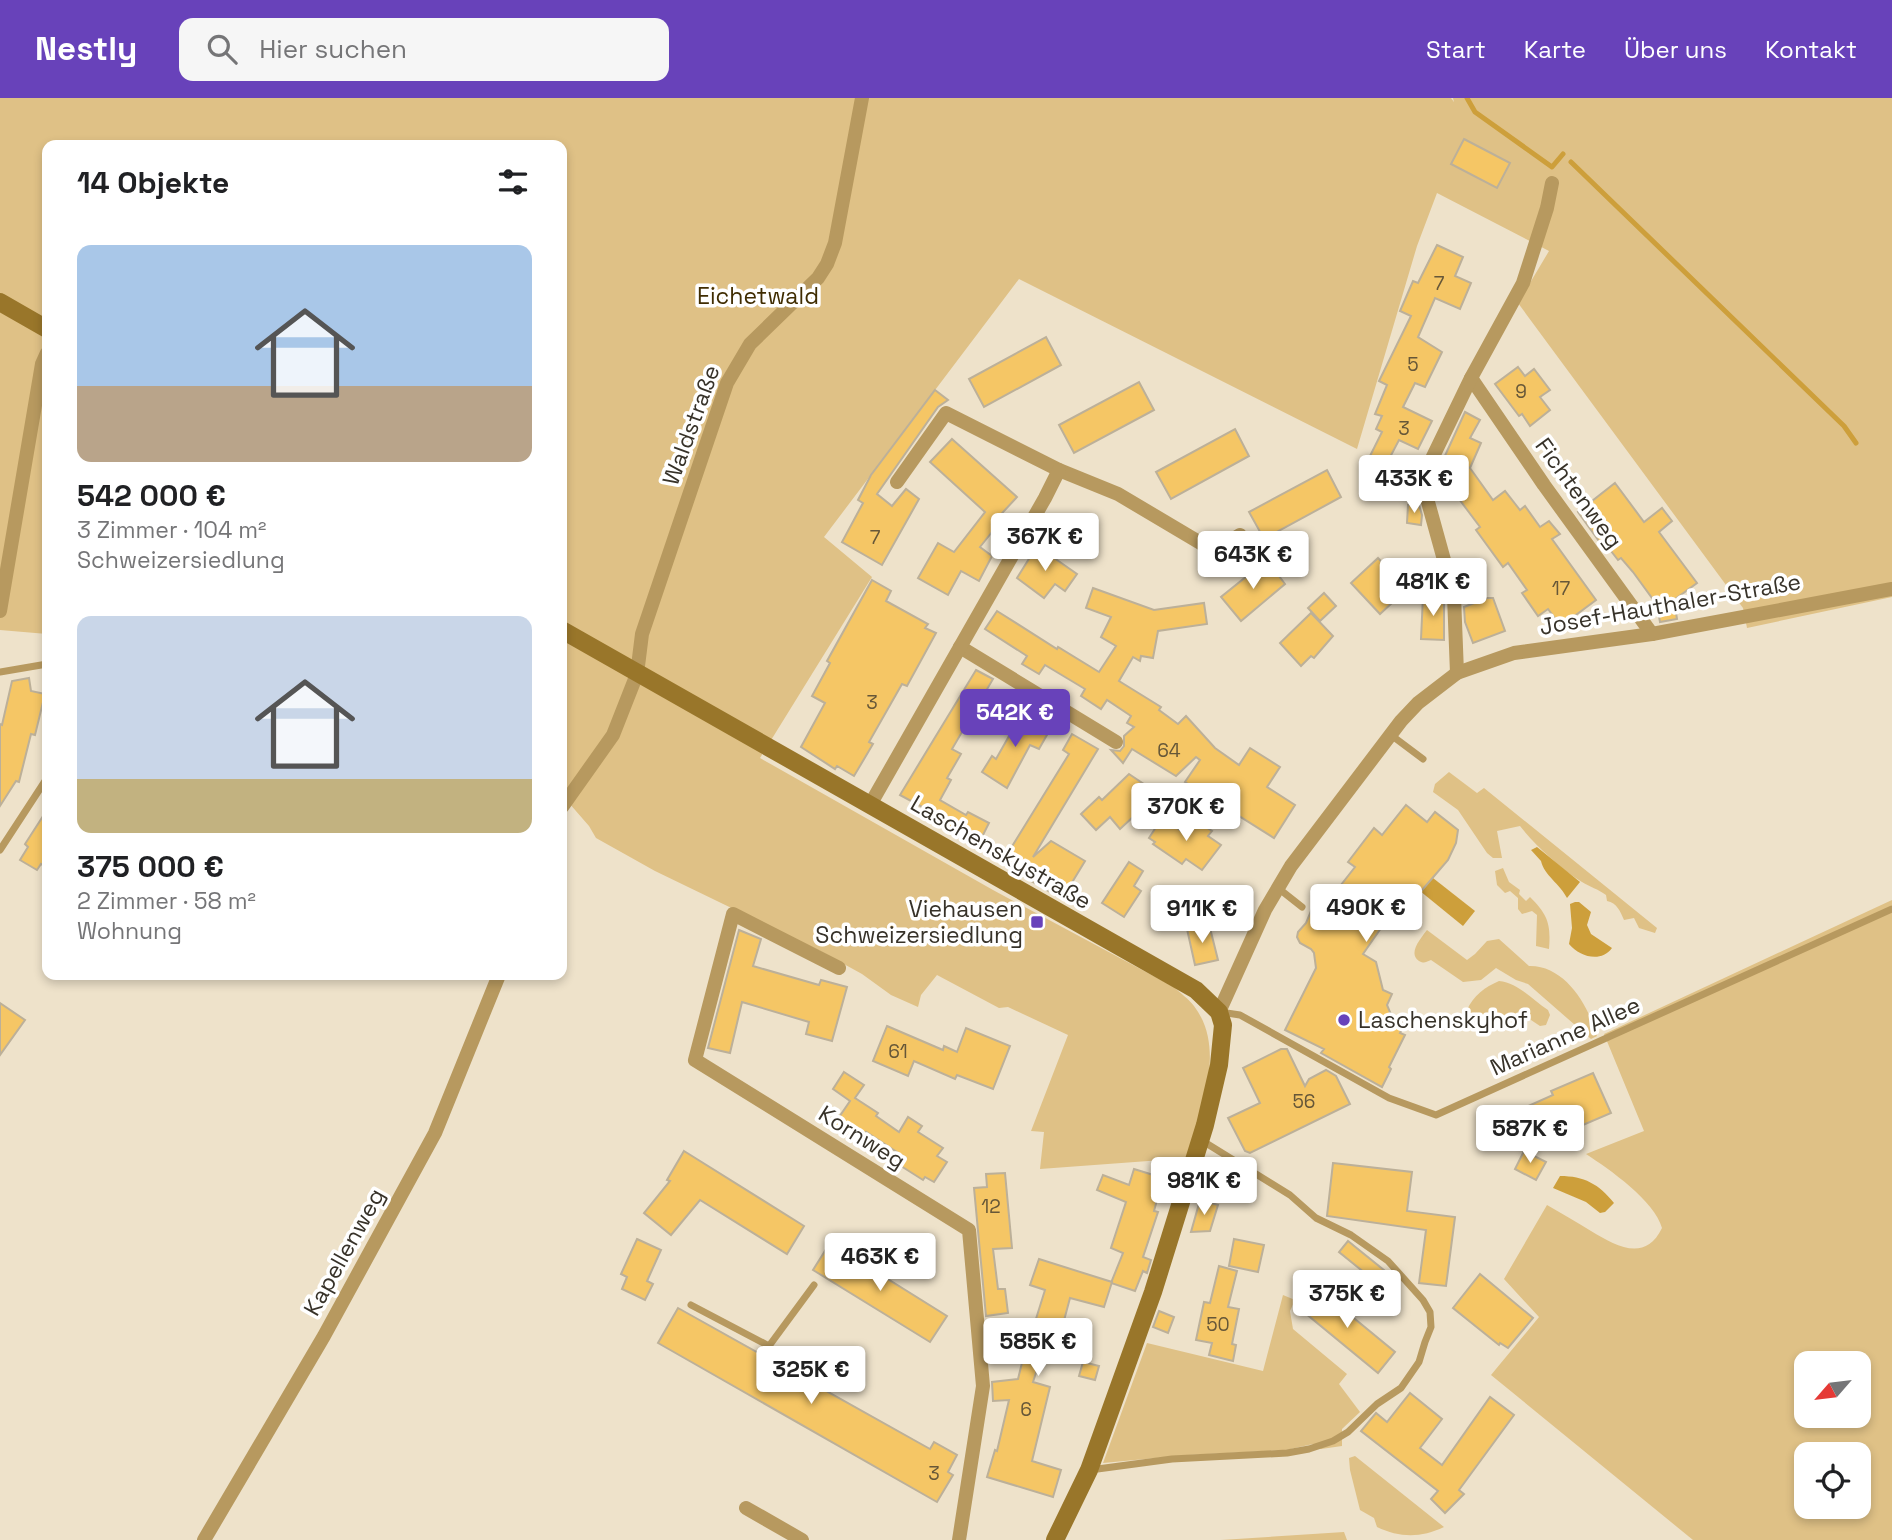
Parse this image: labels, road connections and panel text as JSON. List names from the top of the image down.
{
  "streets": {
    "street": [
      "Waldstraße",
      "Fichtenweg",
      "Josef-Hauthaler-Straße",
      "Laschenskystraße",
      "Kornweg",
      "Kapellenweg"
    ],
    "lane": ["Marianne Allee"]
  },
  "crossings": [
    ["Waldstraße", "Laschenskystraße"],
    ["Fichtenweg", "Josef-Hauthaler-Straße"],
    ["Josef-Hauthaler-Straße", "Laschenskystraße"],
    ["Josef-Hauthaler-Straße", "Marianne Allee"],
    ["Laschenskystraße", "Marianne Allee"]
  ],
  "parks": ["Eichetwald"],
  "places": {
    "transit": ["Viehausen Schweizersiedlung"],
    "other": ["Laschenskyhof"]
  },
  "house_numbers": [
    "7",
    "5",
    "9",
    "3",
    "7",
    "17",
    "3",
    "64",
    "61",
    "56",
    "12",
    "50",
    "6",
    "3"
  ],
  "north": "bottom left",
  "page": {
    "header": "Nestly",
    "search": "Hier suchen",
    "nav": [
      "Start",
      "Karte",
      "Über uns",
      "Kontakt"
    ],
    "heading": "14 Objekte",
    "list": [
      {
        "name": "542 000 €",
        "note": "3 Zimmer · 104 m² · Schweizersiedlung"
      },
      {
        "name": "375 000 €",
        "note": "2 Zimmer · 58 m² · Wohnung"
      }
    ],
    "price": [
      "433K €",
      "367K €",
      "643K €",
      "481K €",
      "542K €",
      "370K €",
      "490K €",
      "911K €",
      "587K €",
      "981K €",
      "463K €",
      "375K €",
      "585K €",
      "325K €"
    ]
  }
}
